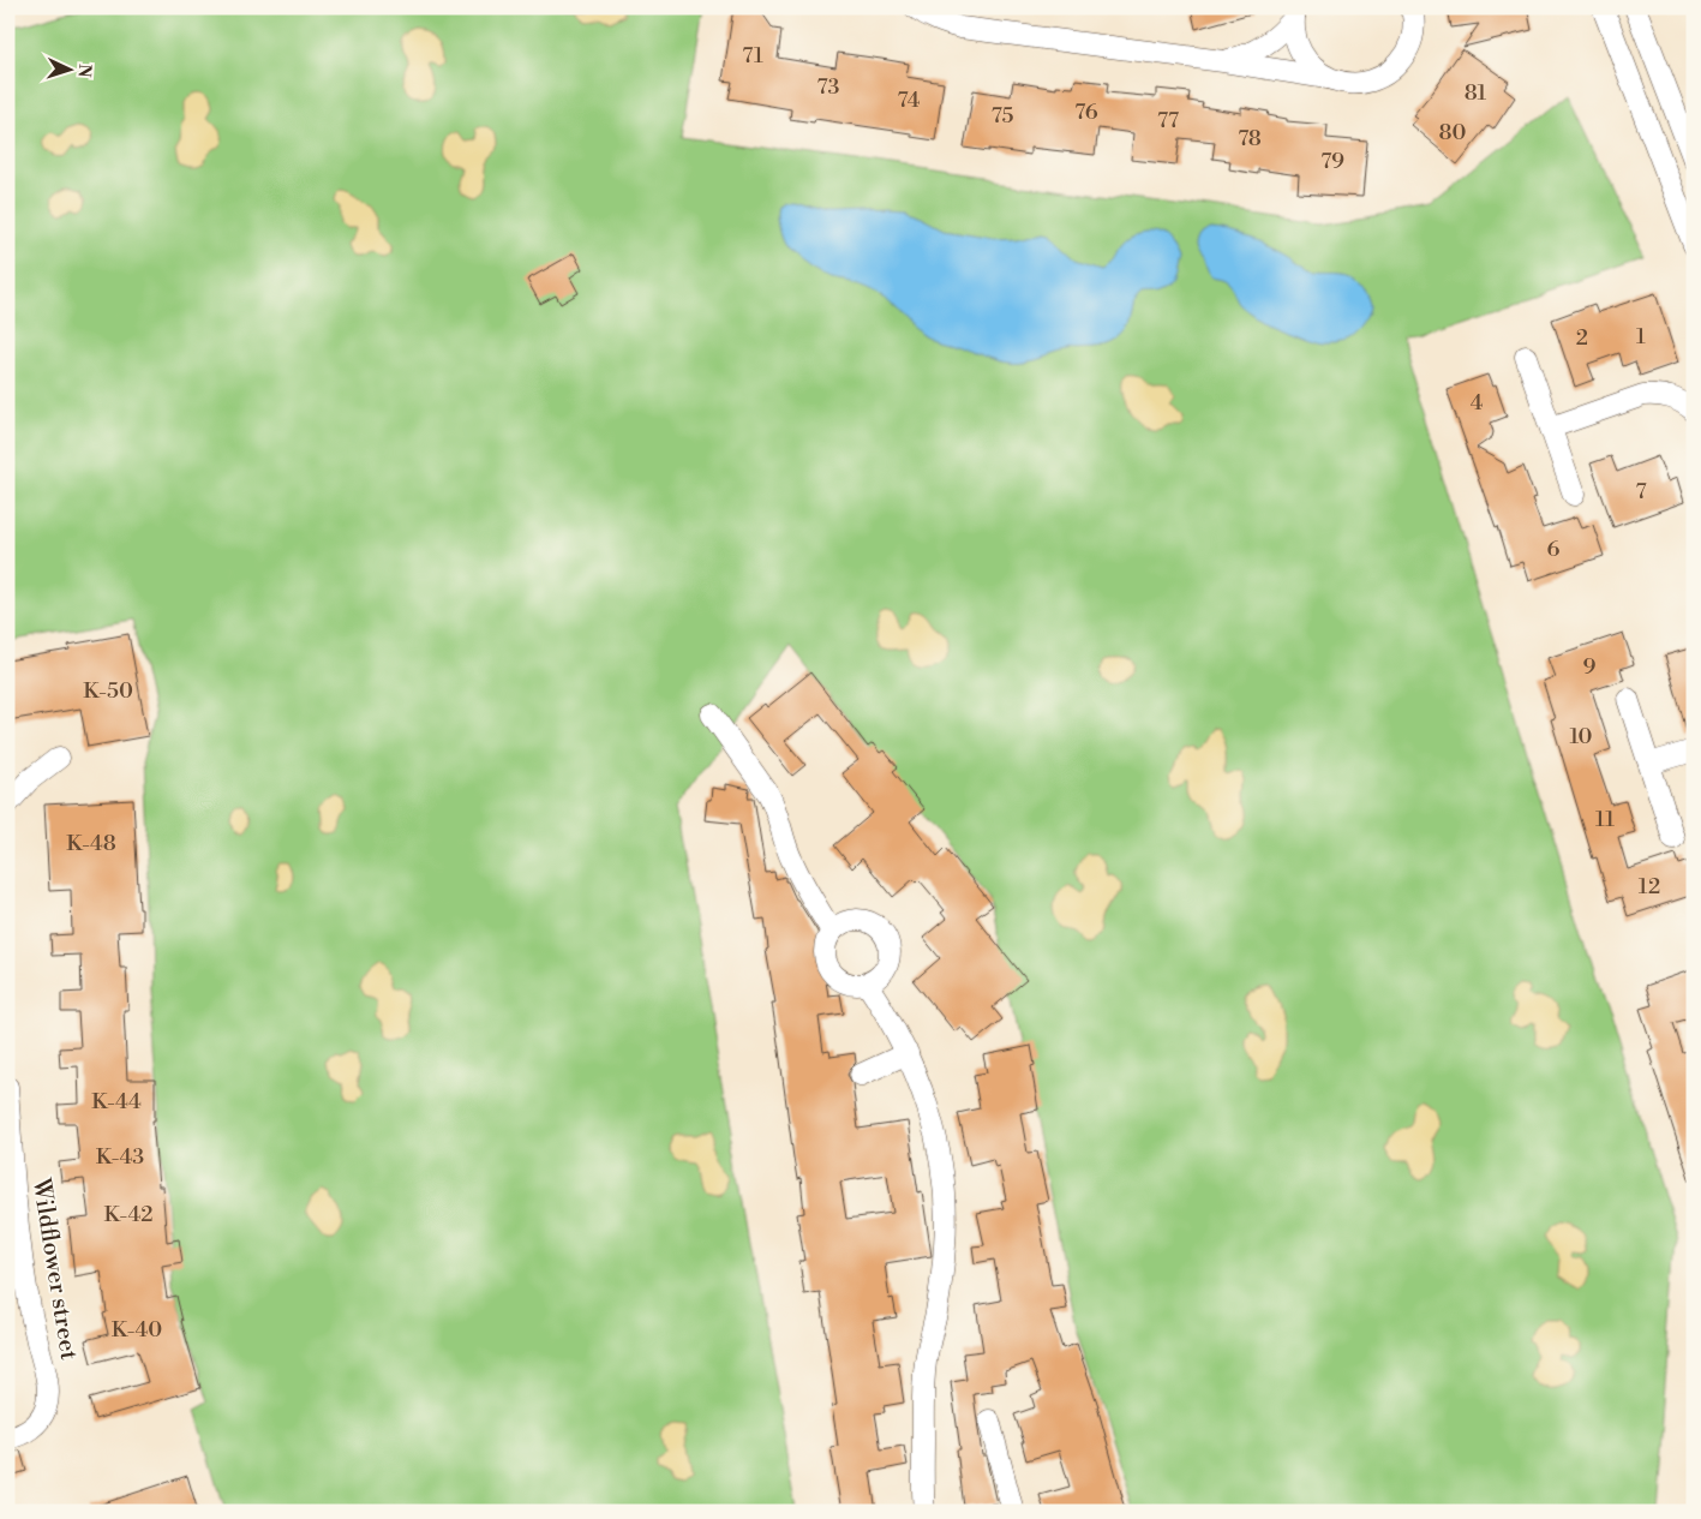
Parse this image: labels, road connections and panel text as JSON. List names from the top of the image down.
{
  "streets": {
    "street": ["Wildflower street"]
  },
  "house_numbers": [
    "71",
    "73",
    "81",
    "74",
    "76",
    "75",
    "77",
    "80",
    "78",
    "79",
    "1",
    "2",
    "4",
    "7",
    "6",
    "9",
    "K-50",
    "10",
    "11",
    "K-48",
    "12",
    "K-44",
    "K-43",
    "K-42",
    "K-40"
  ],
  "north": "right"
}
